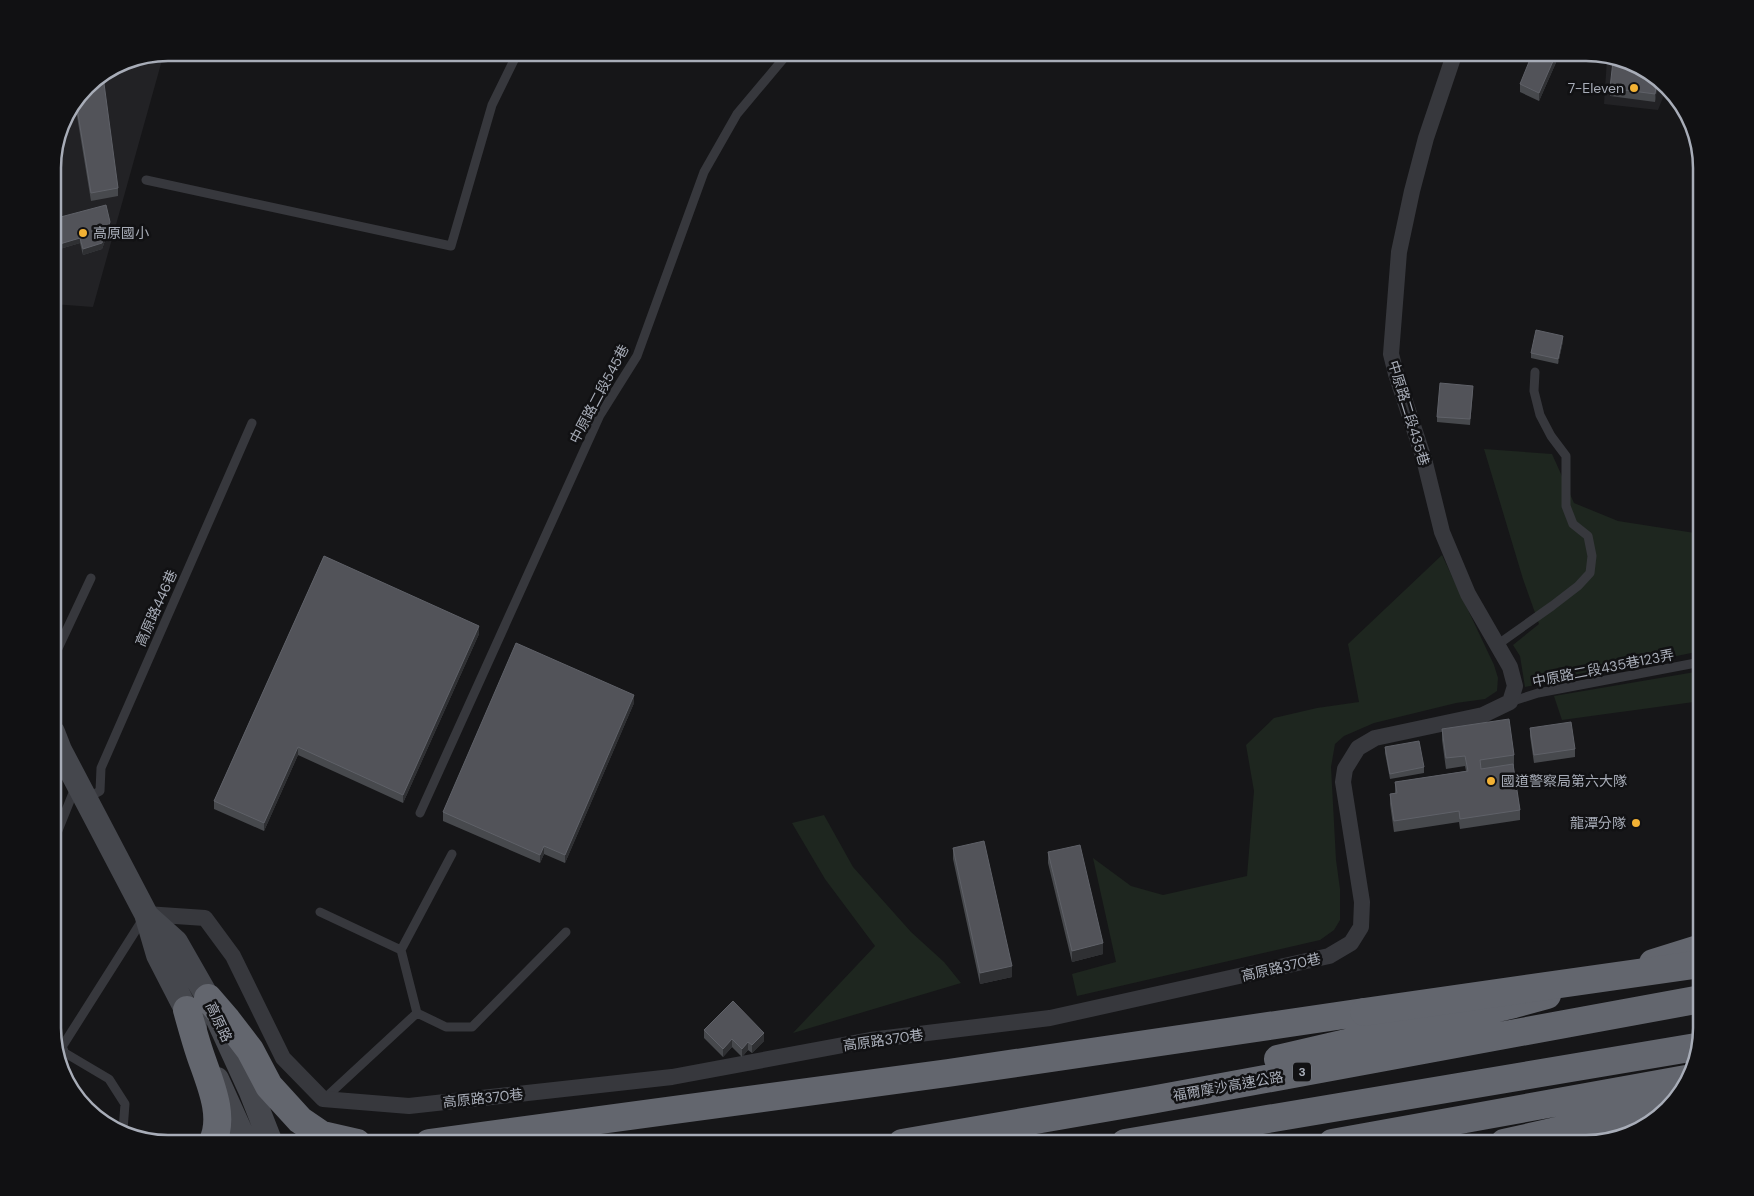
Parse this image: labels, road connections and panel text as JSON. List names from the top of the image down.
{
  "streets": {
    "highway": ["3", "福爾摩沙高速公路"],
    "street": ["中原路二段435巷", "高原路370巷", "高原路"],
    "lane": ["中原路二段545巷", "高原路446巷", "中原路二段435巷123弄"]
  },
  "crossings": [
    ["中原路二段435巷", "中原路二段435巷123弄"],
    ["中原路二段435巷", "高原路370巷"],
    ["高原路446巷", "高原路"],
    ["中原路二段435巷123弄", "高原路370巷"]
  ],
  "places": [
    "7-Eleven",
    "高原國小",
    "國道警察局第六大隊",
    "龍潭分隊"
  ]
}
